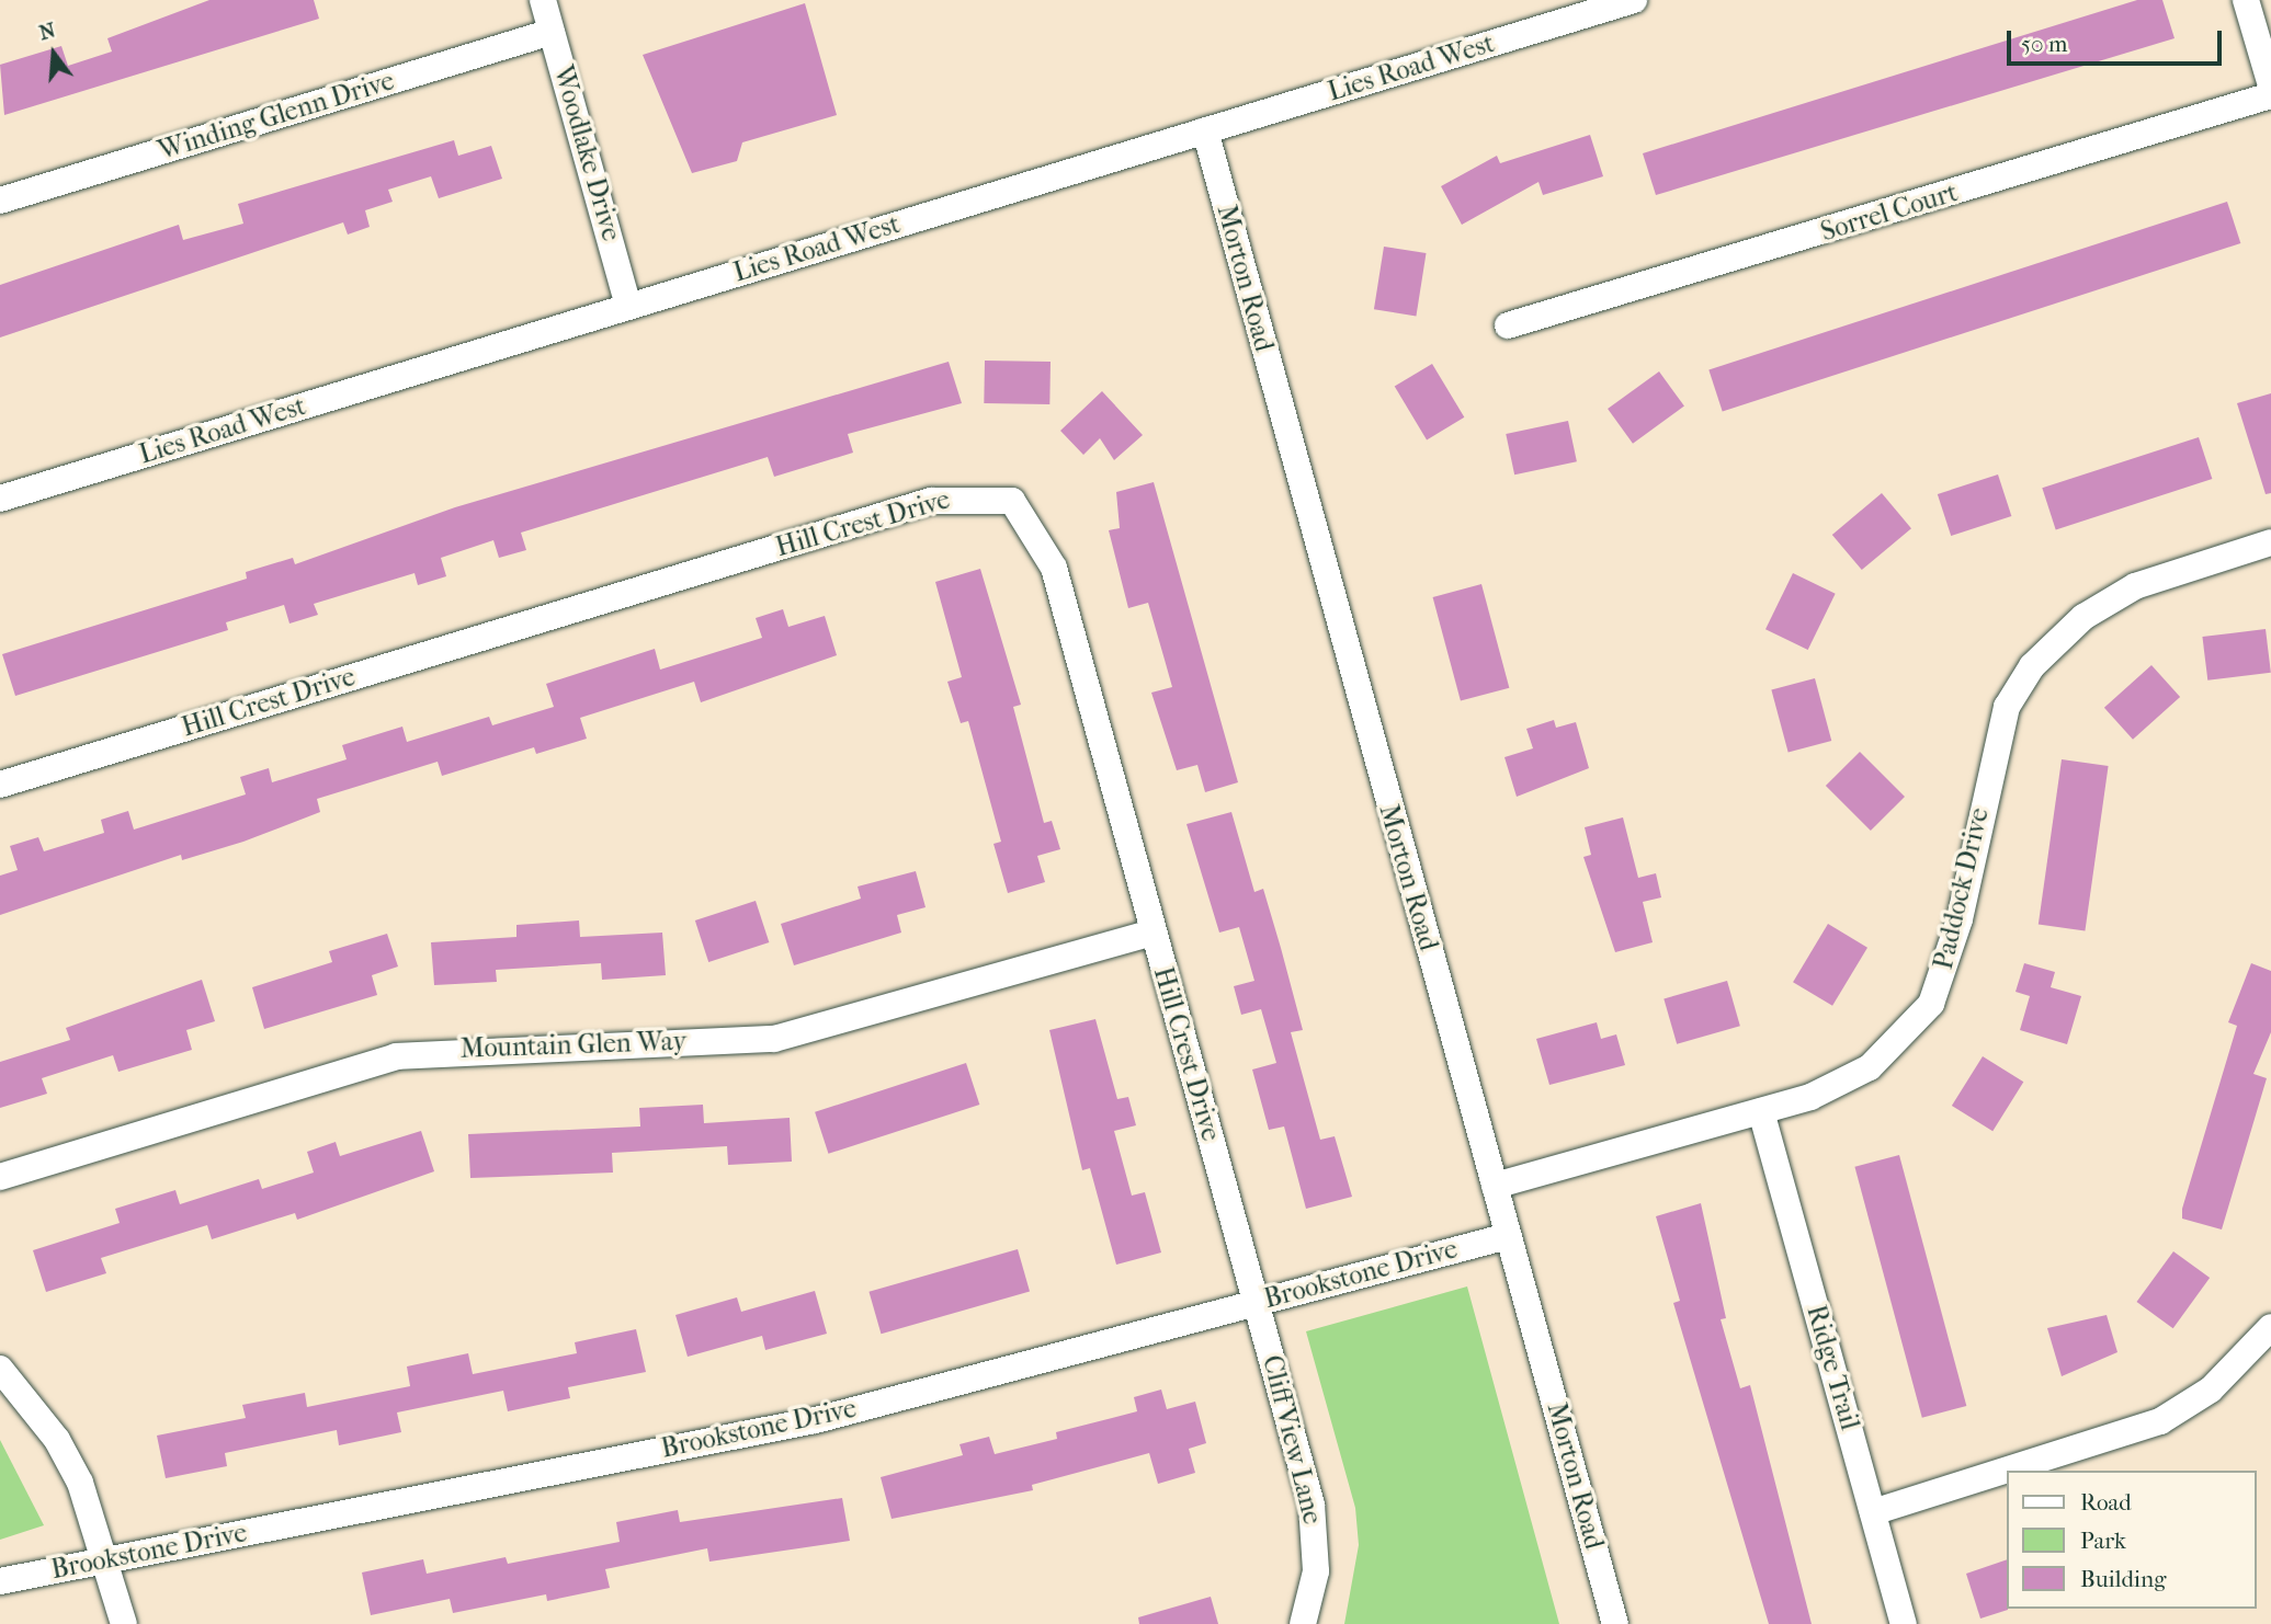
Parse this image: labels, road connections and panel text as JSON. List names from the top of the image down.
{
  "streets": {
    "street": [
      "Lies Road West",
      "Winding Glenn Drive",
      "Woodlake Drive",
      "Sorrel Court",
      "Morton Road",
      "Hill Crest Drive",
      "Paddock Drive",
      "Mountain Glen Way",
      "Brookstone Drive",
      "Ridge Trail",
      "Cliff View Lane"
    ]
  },
  "crossings": [
    ["Lies Road West", "Woodlake Drive"],
    ["Lies Road West", "Morton Road"],
    ["Winding Glenn Drive", "Woodlake Drive"],
    ["Morton Road", "Paddock Drive"],
    ["Morton Road", "Brookstone Drive"],
    ["Hill Crest Drive", "Mountain Glen Way"],
    ["Hill Crest Drive", "Brookstone Drive"],
    ["Hill Crest Drive", "Cliff View Lane"],
    ["Paddock Drive", "Ridge Trail"],
    ["Brookstone Drive", "Cliff View Lane"]
  ],
  "legend": ["Road", "Park", "Building"],
  "scale_bar": "50 m",
  "north": "top"
}
